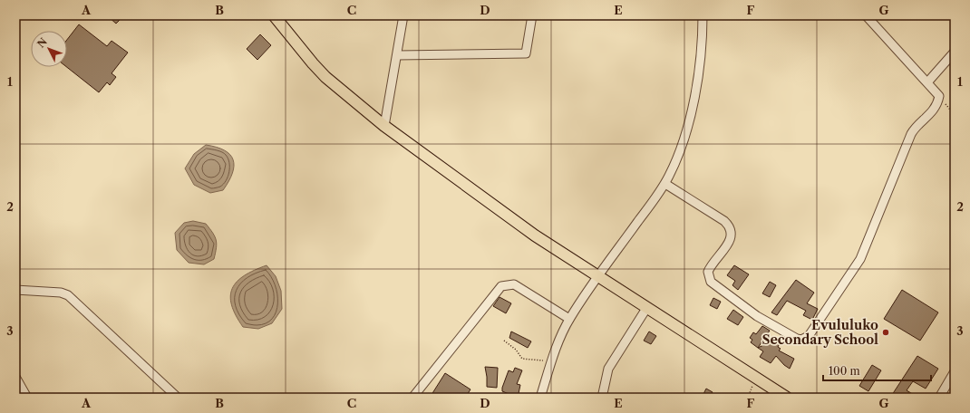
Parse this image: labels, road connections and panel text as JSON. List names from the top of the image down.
{
  "places": ["Evululuko Secondary School"],
  "scale_bar": "100 m",
  "north": "top left",
  "grid": {
    "columns": [
      "A",
      "B",
      "C",
      "D",
      "E",
      "F",
      "G"
    ],
    "rows": ["1", "2", "3"]
  }
}
